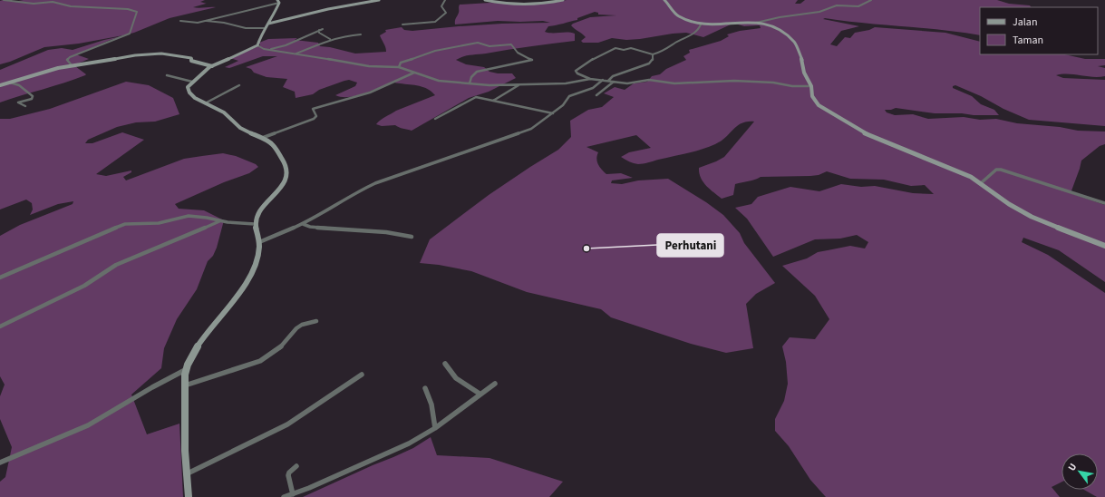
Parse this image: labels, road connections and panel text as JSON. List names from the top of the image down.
{
  "places": ["Perhutani"],
  "legend": ["Jalan", "Taman"],
  "north": "top left"
}
